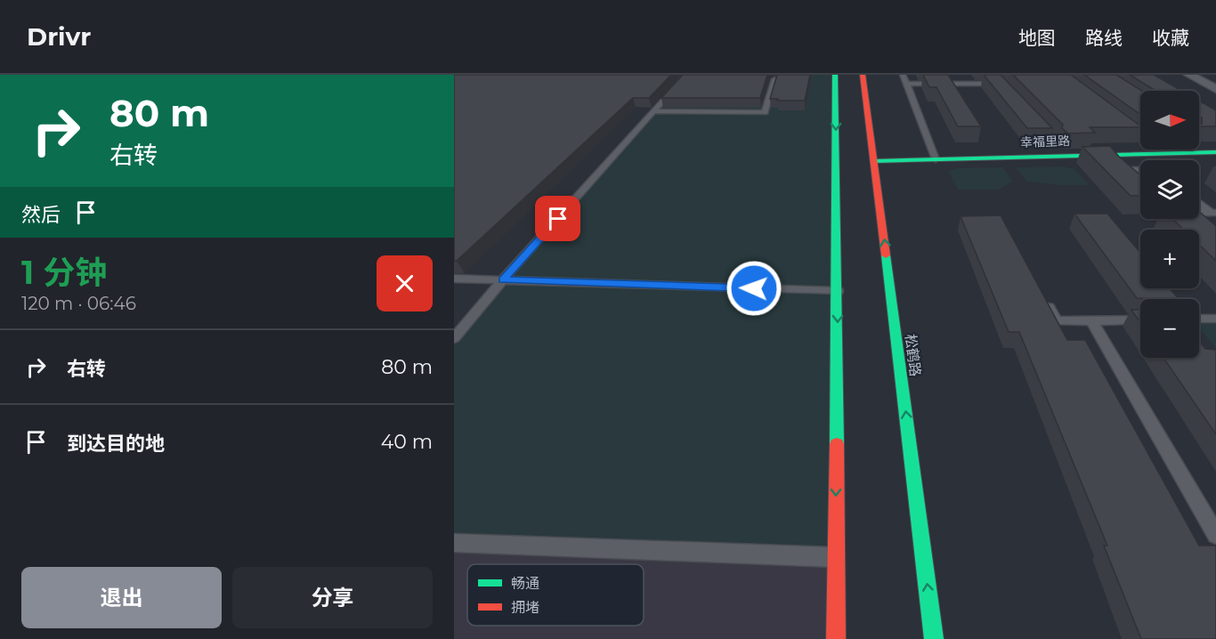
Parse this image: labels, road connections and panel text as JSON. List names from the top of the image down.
{
  "streets": {
    "main road": ["幸福里路", "松鹤路"]
  },
  "crossings": [
    ["幸福里路", "松鹤路"]
  ],
  "legend": ["畅通", "拥堵"],
  "north": "right",
  "page": {
    "header": "Drivr",
    "nav": ["地图", "路线", "收藏"],
    "turn": ["80 m", "右转"],
    "map_buttons": ["+", "−"],
    "then": "然后",
    "heading": ["1 分钟", "120 m · 06:46"],
    "list": [
      {
        "name": "右转",
        "value": "80 m"
      },
      {
        "name": "到达目的地",
        "value": "40 m"
      }
    ],
    "buttons": ["退出", "分享"]
  }
}
